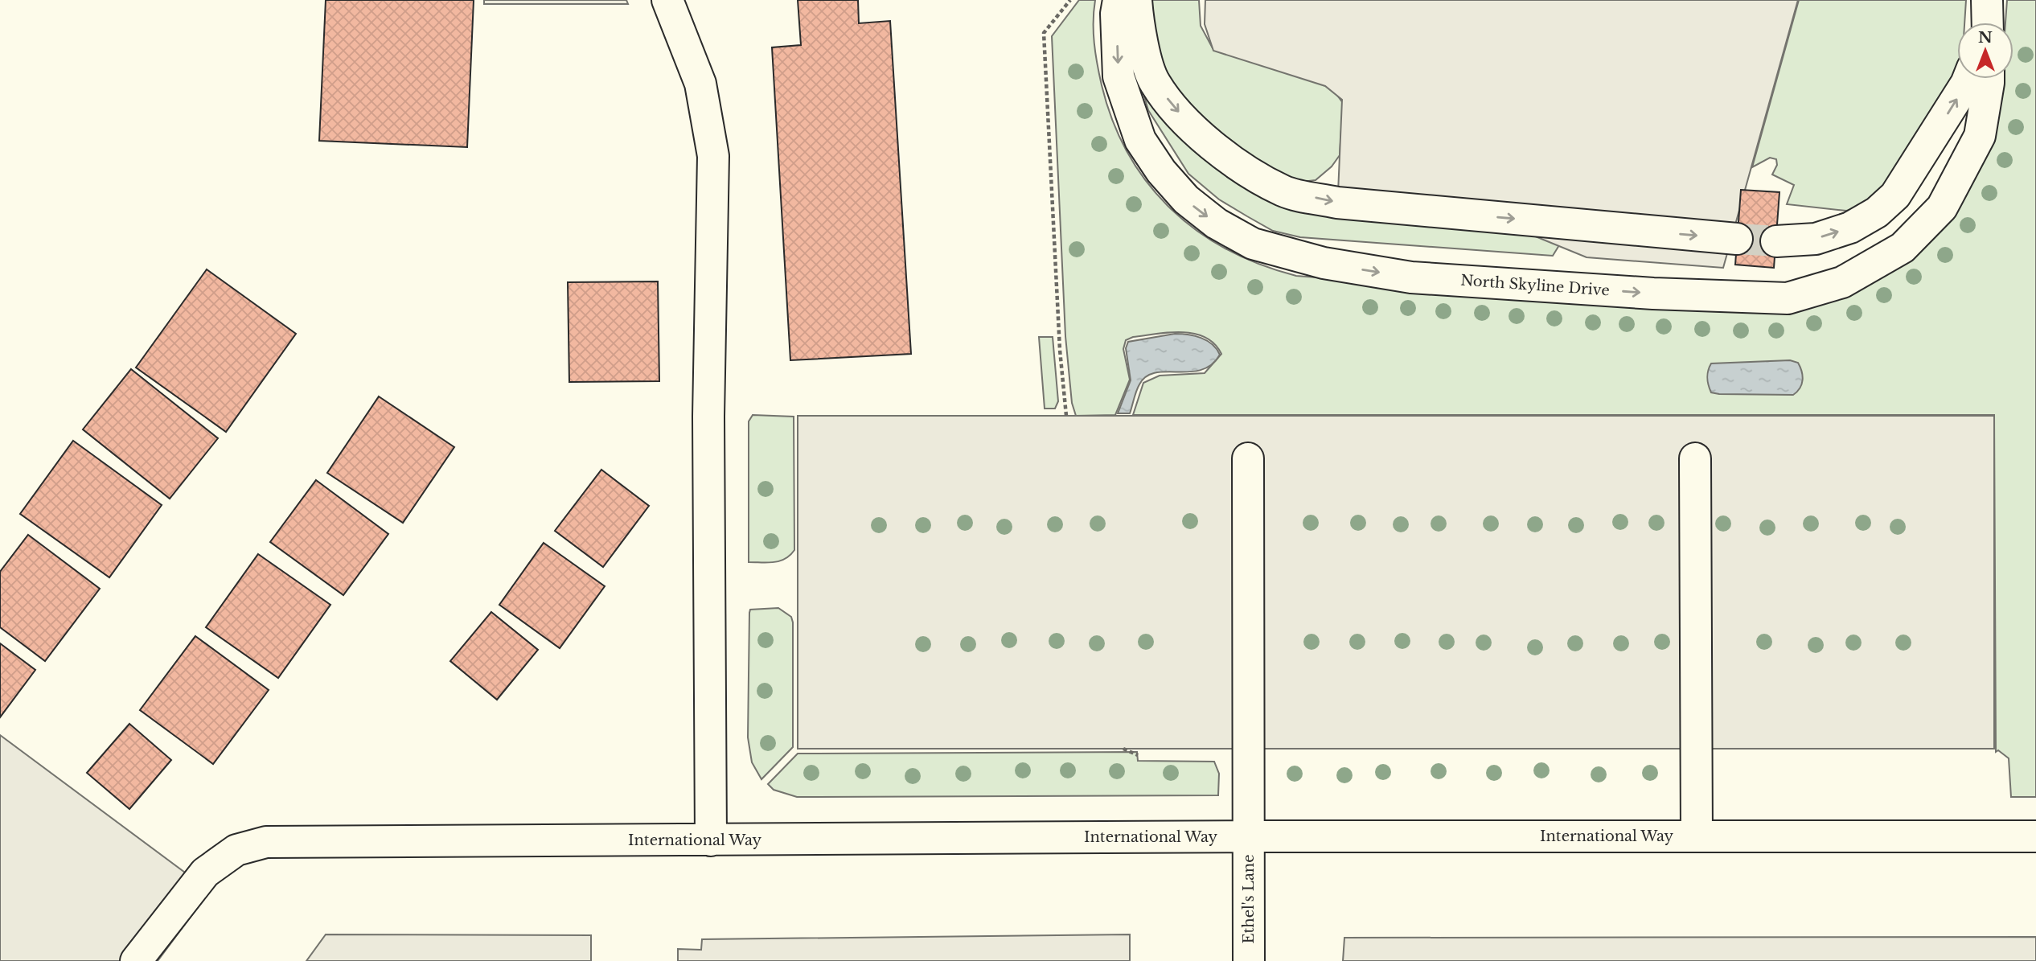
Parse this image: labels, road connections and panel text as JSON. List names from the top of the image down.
{
  "streets": {
    "street": ["North Skyline Drive", "International Way", "Ethel's Lane"]
  },
  "crossings": [
    ["International Way", "Ethel's Lane"]
  ],
  "north": "top"
}
